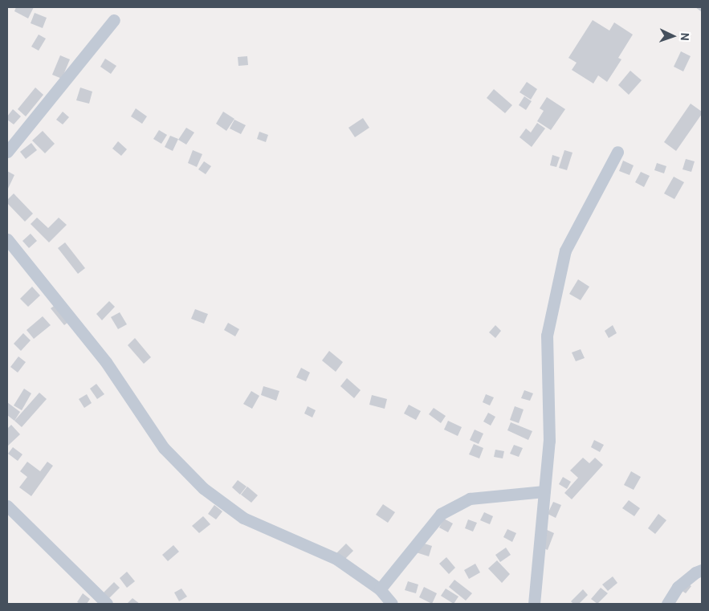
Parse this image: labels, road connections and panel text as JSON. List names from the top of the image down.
{
  "north": "right"
}
